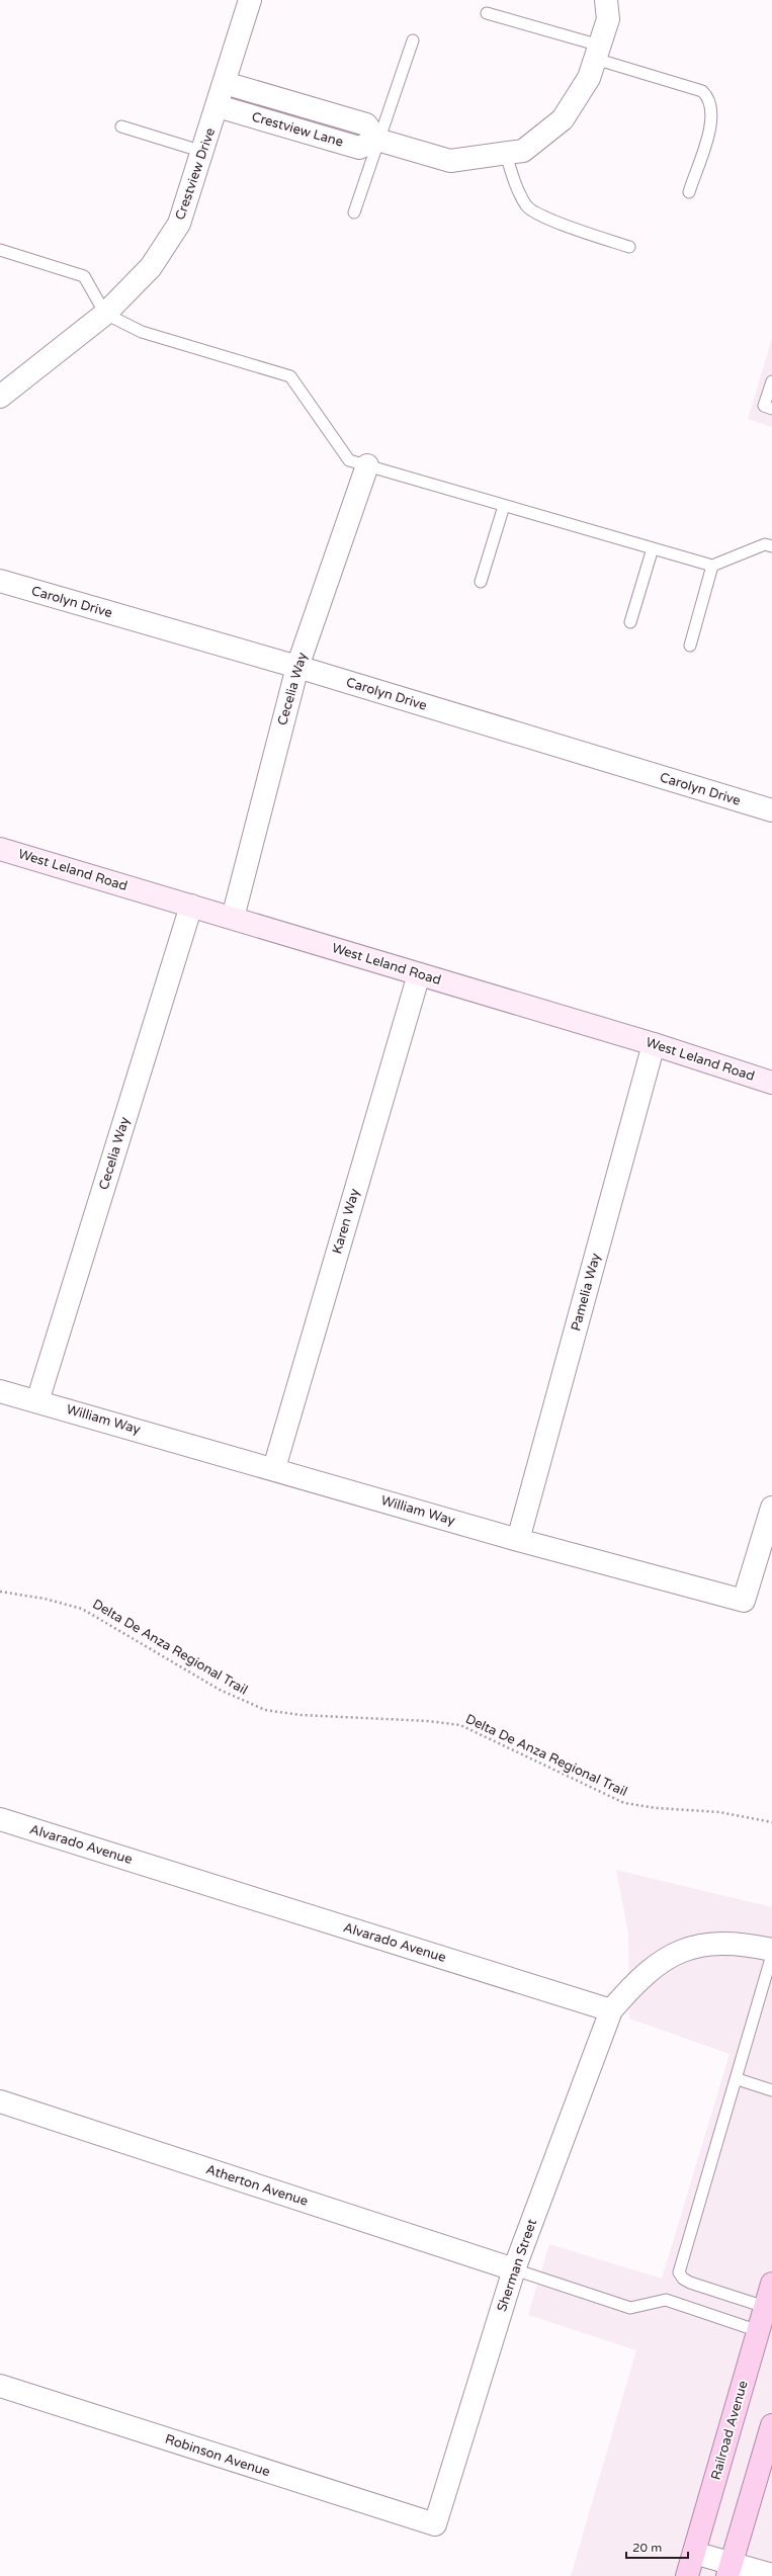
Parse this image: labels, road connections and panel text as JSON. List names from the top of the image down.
{
  "streets": {
    "highway": ["Railroad Avenue"],
    "main road": ["West Leland Road"],
    "street": [
      "Crestview Lane",
      "Crestview Drive",
      "Carolyn Drive",
      "Cecelia Way",
      "Karen Way",
      "Pamelia Way",
      "William Way",
      "Alvarado Avenue",
      "Atherton Avenue",
      "Sherman Street",
      "Robinson Avenue"
    ],
    "path": ["Delta De Anza Regional Trail"]
  },
  "crossings": [
    ["Crestview Lane", "Crestview Drive"],
    ["Carolyn Drive", "Cecelia Way"],
    ["Cecelia Way", "West Leland Road"],
    ["Cecelia Way", "William Way"],
    ["West Leland Road", "Karen Way"],
    ["West Leland Road", "Pamelia Way"],
    ["Karen Way", "William Way"],
    ["Pamelia Way", "William Way"],
    ["Alvarado Avenue", "Sherman Street"],
    ["Atherton Avenue", "Sherman Street"],
    ["Sherman Street", "Robinson Avenue"]
  ],
  "scale_bar": "20 m"
}
